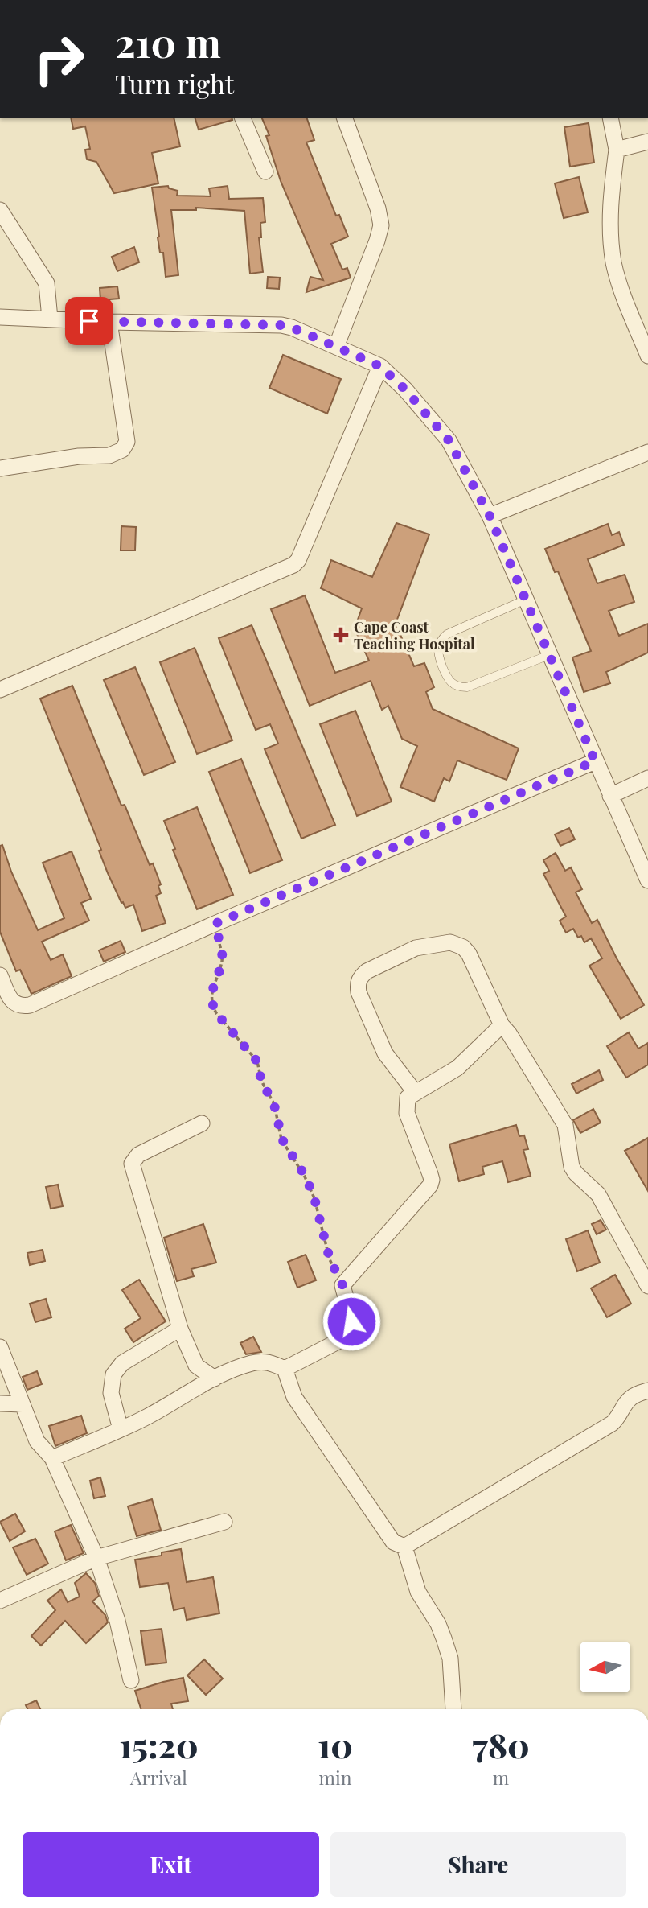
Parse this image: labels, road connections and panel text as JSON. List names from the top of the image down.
{
  "places": {
    "health": ["Cape Coast Teaching Hospital"]
  },
  "north": "left",
  "page": {
    "turn": ["210 m", "Turn right"],
    "eta": [
      "15:20",
      "Arrival",
      "10",
      "min",
      "780",
      "m"
    ],
    "buttons": ["Exit", "Share"]
  }
}
